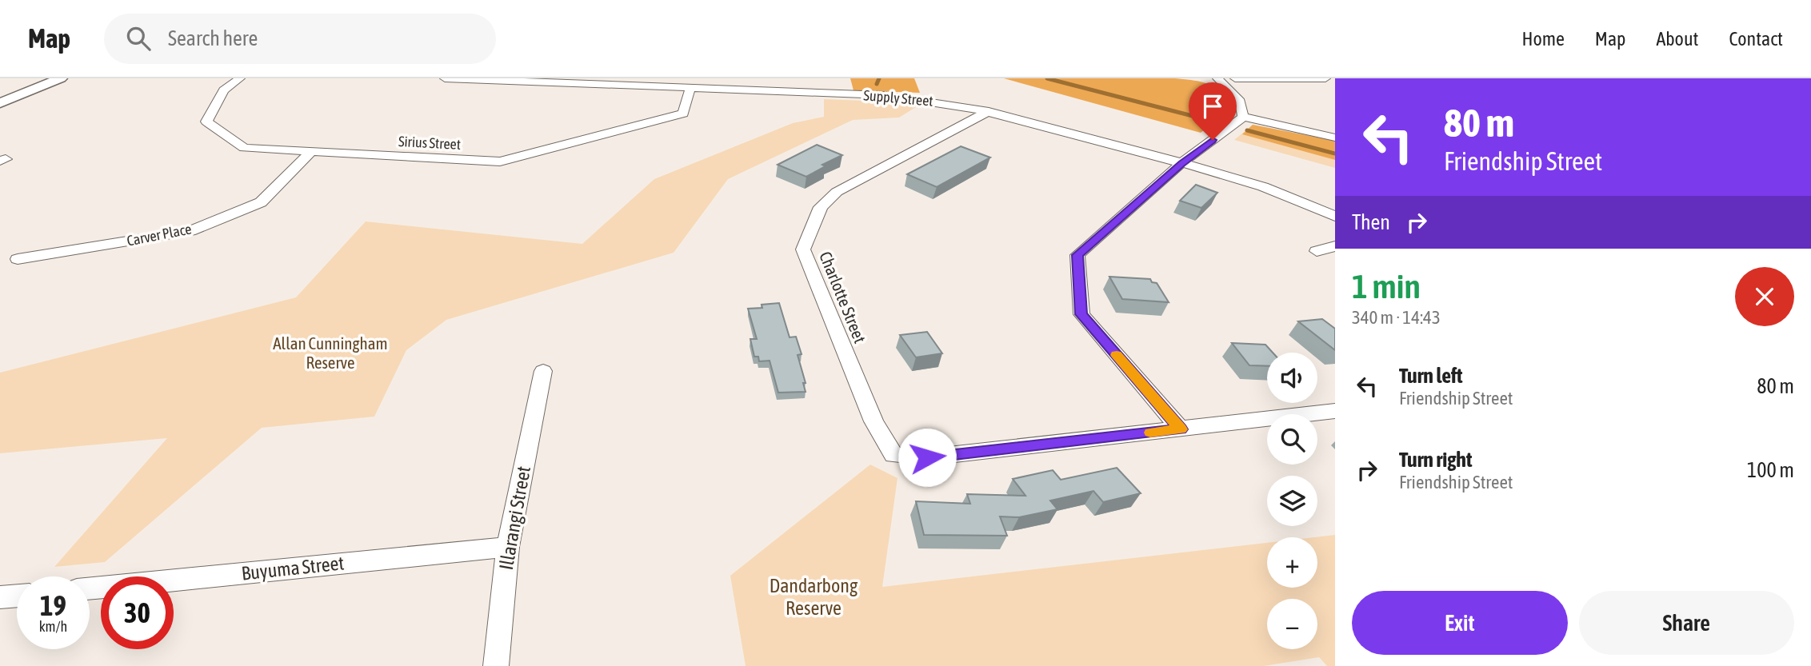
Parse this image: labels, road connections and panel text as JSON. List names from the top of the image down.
{
  "streets": {
    "street": [
      "Supply Street",
      "Sirius Street",
      "Carver Place",
      "Charlotte Street",
      "Illarangi Street",
      "Buyuma Street"
    ]
  },
  "crossings": [
    ["Supply Street", "Sirius Street"],
    ["Supply Street", "Charlotte Street"],
    ["Sirius Street", "Carver Place"],
    ["Illarangi Street", "Buyuma Street"]
  ],
  "parks": ["Allan Cunningham Reserve", "Dandarbong Reserve"],
  "page": {
    "header": "Map",
    "search": "Search here",
    "nav": [
      "Home",
      "Map",
      "About",
      "Contact"
    ],
    "turn": ["80 m", "Friendship Street"],
    "then": "Then",
    "heading": ["1 min", "340 m · 14:43"],
    "list": [
      {
        "name": "Turn left",
        "note": "Friendship Street",
        "value": "80 m"
      },
      {
        "name": "Turn right",
        "note": "Friendship Street",
        "value": "100 m"
      }
    ],
    "map_buttons": ["+", "−"],
    "speed": "19 km/h",
    "limit": "30",
    "buttons": ["Exit", "Share"]
  }
}
